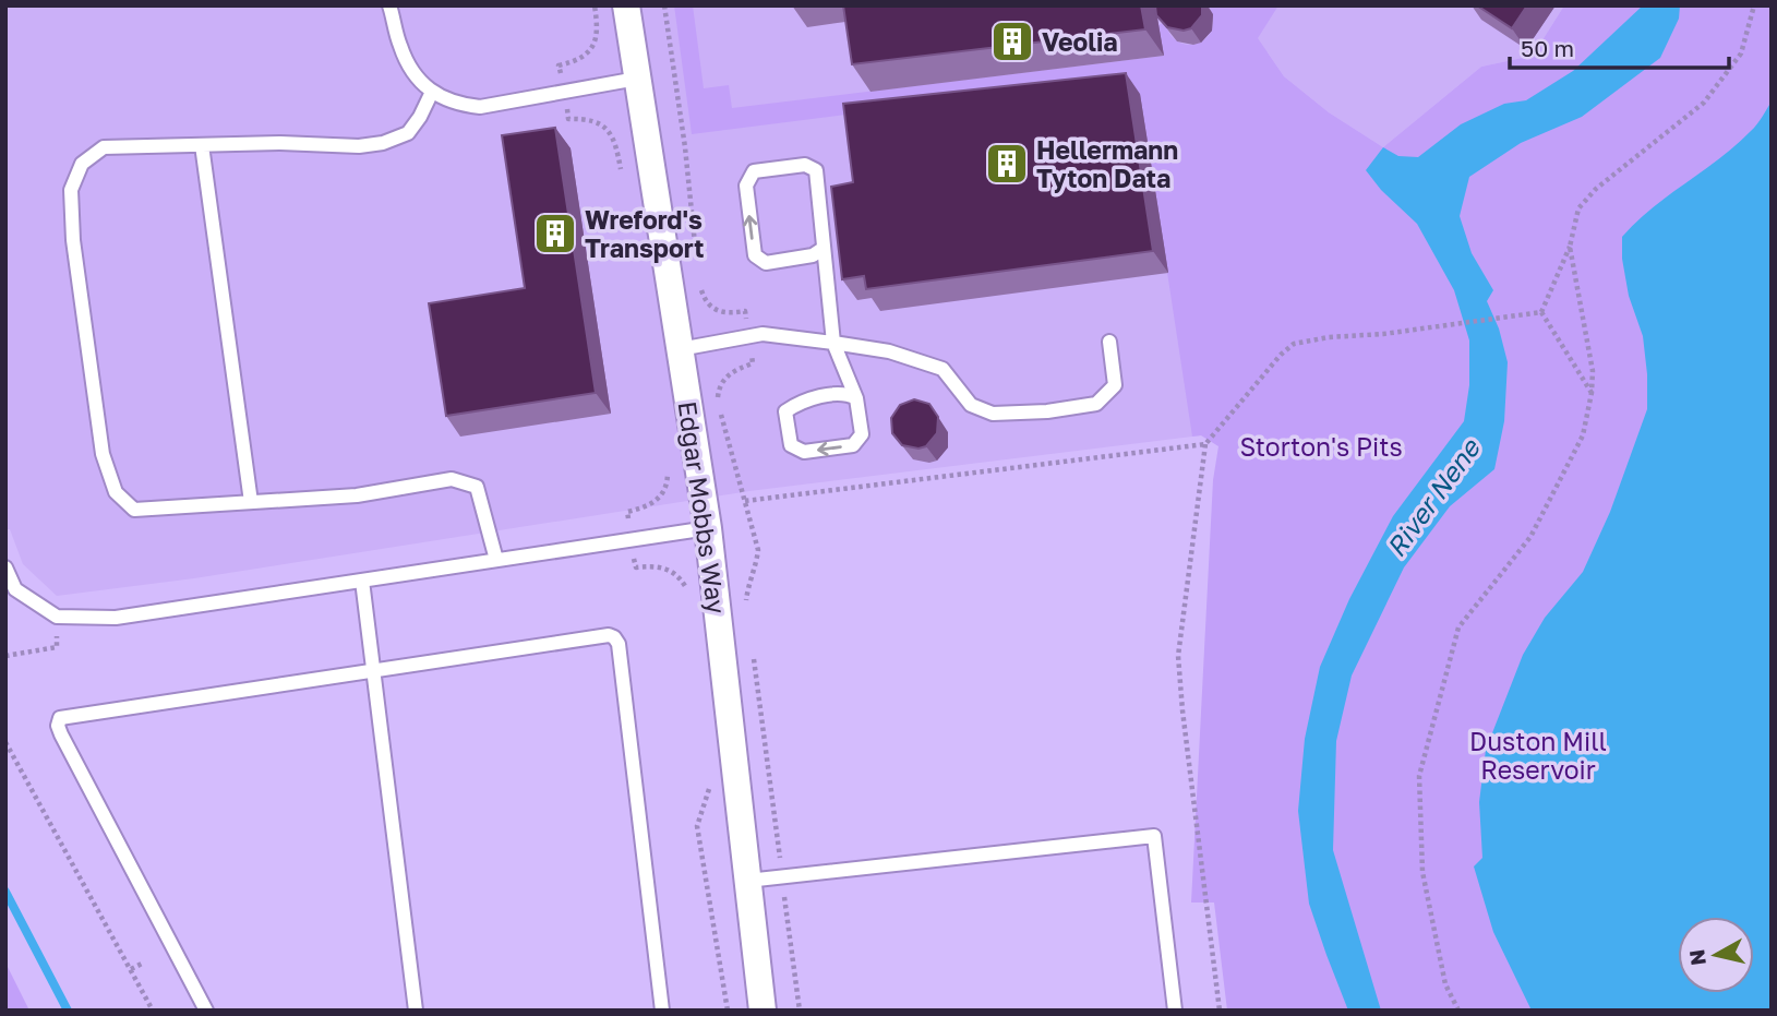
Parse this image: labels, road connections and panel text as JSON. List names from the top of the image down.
{
  "streets": {
    "street": ["Edgar Mobbs Way"]
  },
  "water": ["River Nene"],
  "parks": ["Storton's Pits", "Duston Mill Reservoir"],
  "places": {
    "building": ["Veolia", "Hellermann Tyton Data", "Wreford's Transport"]
  },
  "scale_bar": "50 m",
  "north": "left"
}
